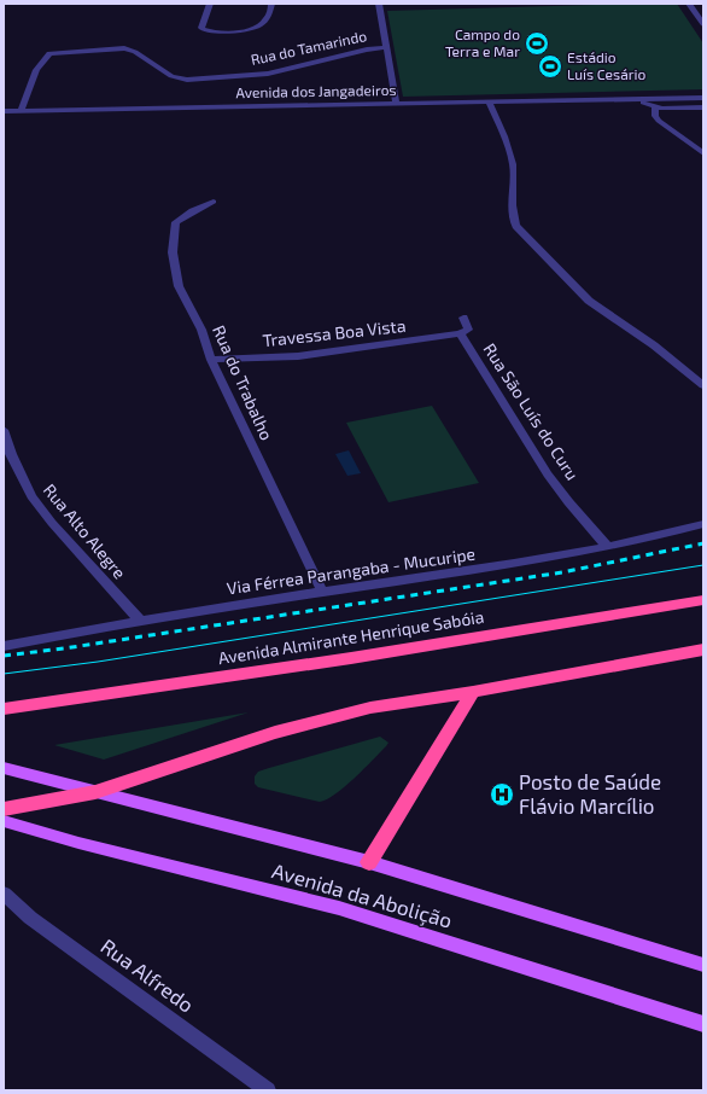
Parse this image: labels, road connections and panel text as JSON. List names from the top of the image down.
{
  "streets": {
    "highway": ["Avenida Almirante Henrique Sabóia"],
    "main road": ["Avenida da Abolição"],
    "street": [
      "Rua do Tamarindo",
      "Avenida dos Jangadeiros",
      "Travessa Boa Vista",
      "Rua do Trabalho",
      "Rua São Luís do Curu",
      "Rua Alto Alegre",
      "Via Férrea Parangaba - Mucuripe",
      "Rua Alfredo"
    ]
  },
  "crossings": [
    ["Rua do Tamarindo", "Avenida dos Jangadeiros"],
    ["Travessa Boa Vista", "Rua do Trabalho"],
    ["Travessa Boa Vista", "Rua São Luís do Curu"],
    ["Rua do Trabalho", "Via Férrea Parangaba - Mucuripe"],
    ["Rua São Luís do Curu", "Via Férrea Parangaba - Mucuripe"],
    ["Rua Alto Alegre", "Via Férrea Parangaba - Mucuripe"]
  ],
  "places": {
    "sports": ["Campo do Terra e Mar", "Estádio Luís Cesário"],
    "hospital": ["Posto de Saúde Flávio Marcílio"]
  }
}
